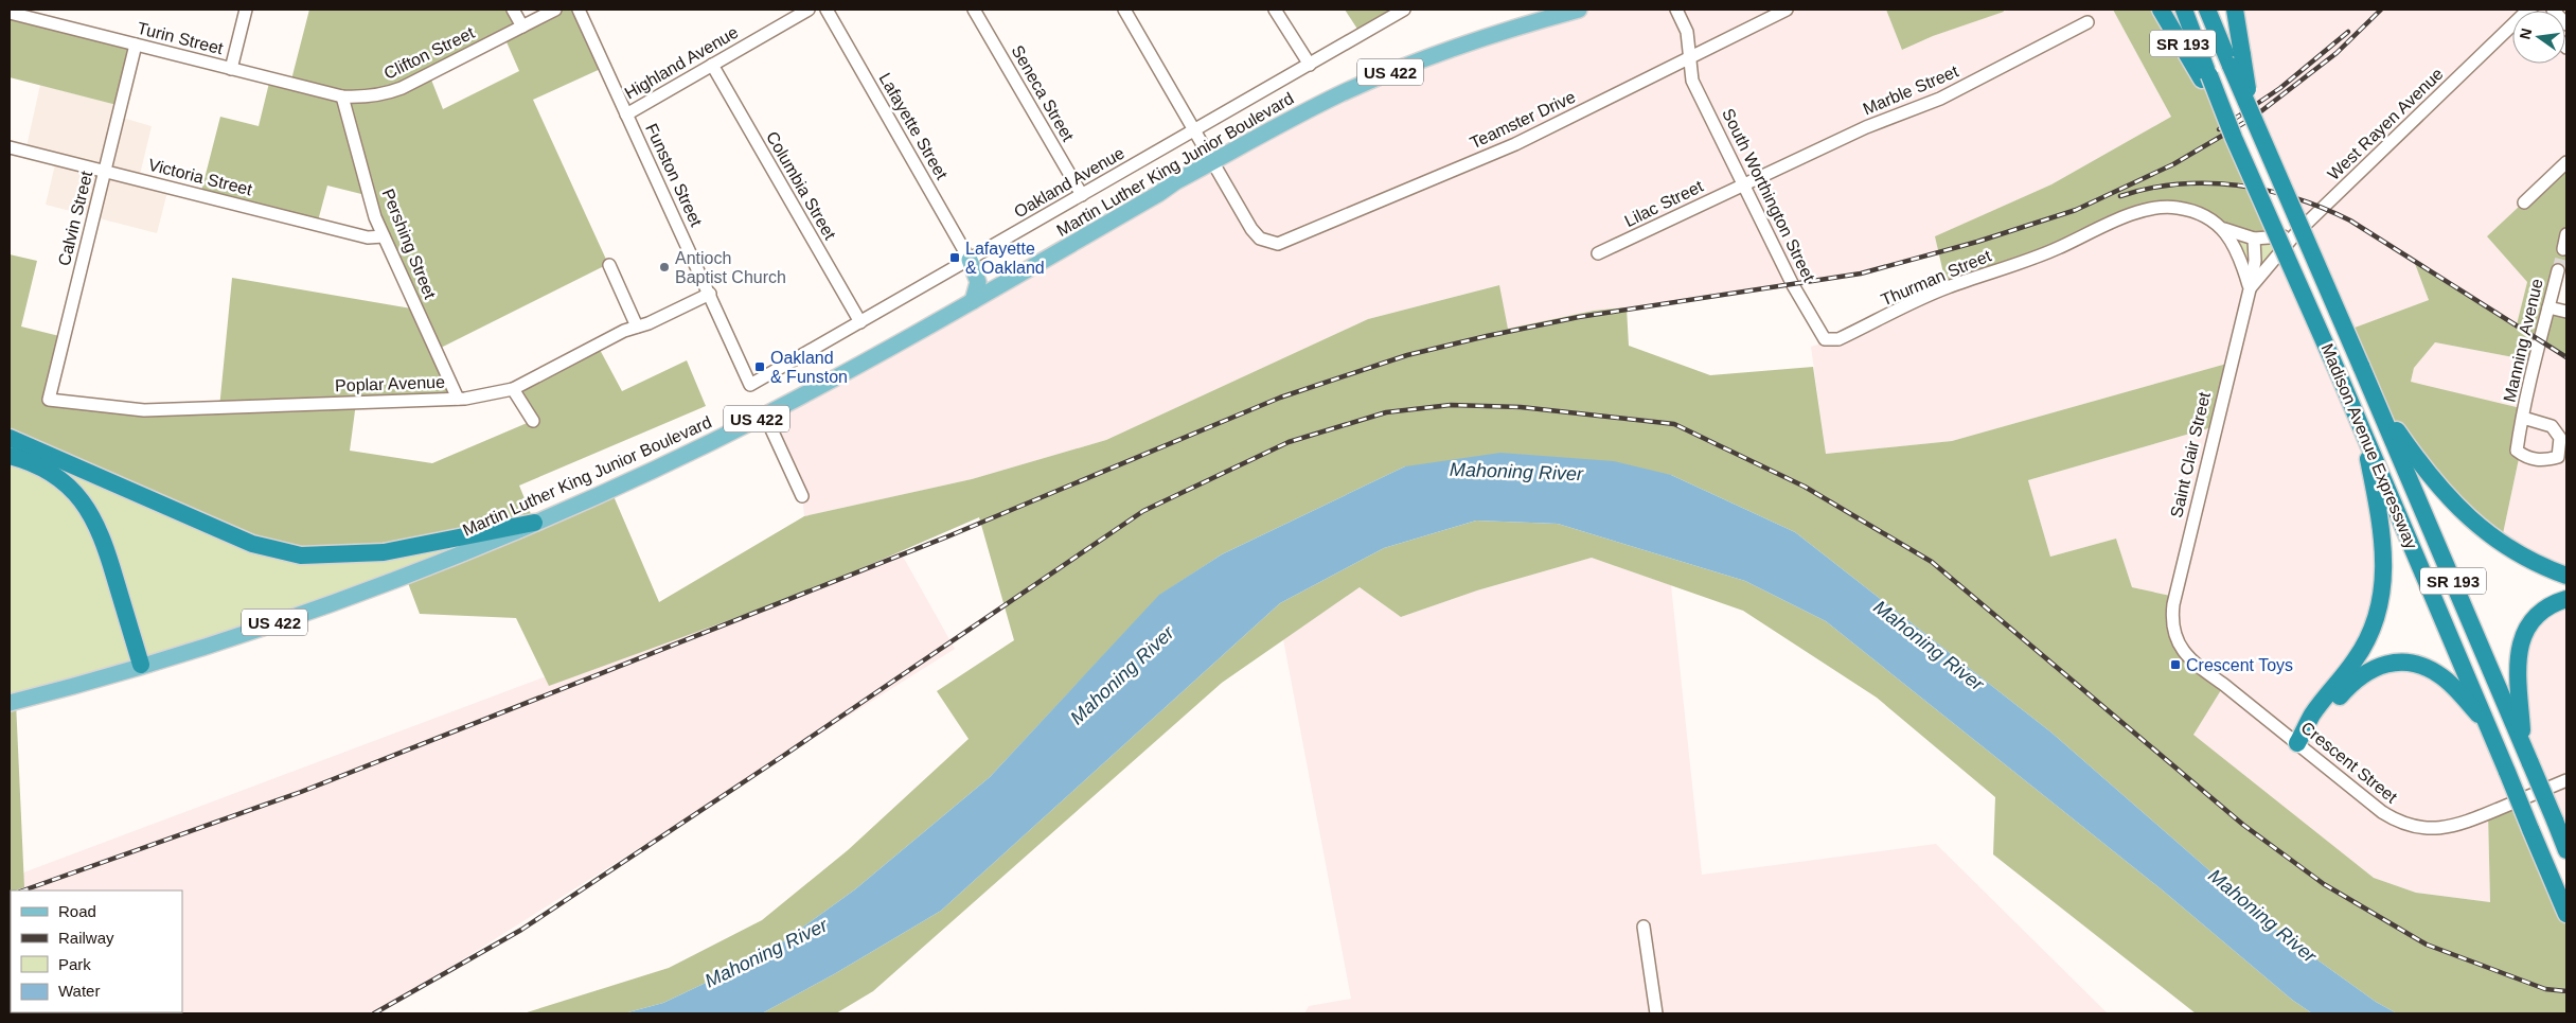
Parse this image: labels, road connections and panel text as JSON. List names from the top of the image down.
{
  "streets": {
    "highway": ["SR 193", "Madison Avenue Expressway"],
    "main road": ["US 422", "Martin Luther King Junior Boulevard"],
    "street": [
      "Turin Street",
      "Clifton Street",
      "Highland Avenue",
      "Marble Street",
      "Seneca Street",
      "Teamster Drive",
      "West Rayen Avenue",
      "Lafayette Street",
      "Funston Street",
      "Victoria Street",
      "Oakland Avenue",
      "Columbia Street",
      "South Worthington Street",
      "Lilac Street",
      "Calvin Street",
      "Pershing Street",
      "Thurman Street",
      "Manning Avenue",
      "Poplar Avenue",
      "Saint Clair Street",
      "Crescent Street"
    ]
  },
  "crossings": [
    ["Turin Street", "Clifton Street"],
    ["Turin Street", "Calvin Street"],
    ["Turin Street", "Pershing Street"],
    ["SR 193", "Madison Avenue Expressway"],
    ["Clifton Street", "Pershing Street"],
    ["Highland Avenue", "Funston Street"],
    ["Highland Avenue", "Columbia Street"],
    ["Marble Street", "South Worthington Street"],
    ["Marble Street", "Lilac Street"],
    ["Seneca Street", "Oakland Avenue"],
    ["Teamster Drive", "Martin Luther King Junior Boulevard"],
    ["Teamster Drive", "South Worthington Street"],
    ["West Rayen Avenue", "Saint Clair Street"],
    ["Lafayette Street", "Oakland Avenue"],
    ["Funston Street", "Oakland Avenue"],
    ["Funston Street", "Poplar Avenue"],
    ["Victoria Street", "Calvin Street"],
    ["Victoria Street", "Pershing Street"],
    ["Oakland Avenue", "Columbia Street"],
    ["South Worthington Street", "Lilac Street"],
    ["South Worthington Street", "Thurman Street"],
    ["Calvin Street", "Poplar Avenue"],
    ["Pershing Street", "Poplar Avenue"],
    ["Saint Clair Street", "Crescent Street"]
  ],
  "water": ["Mahoning River"],
  "places": {
    "transit": ["Lafayette & Oakland", "Oakland & Funston", "Crescent Toys"],
    "other": ["Antioch Baptist Church"]
  },
  "legend": [
    "Road",
    "Railway",
    "Park",
    "Water"
  ],
  "north": "left"
}
